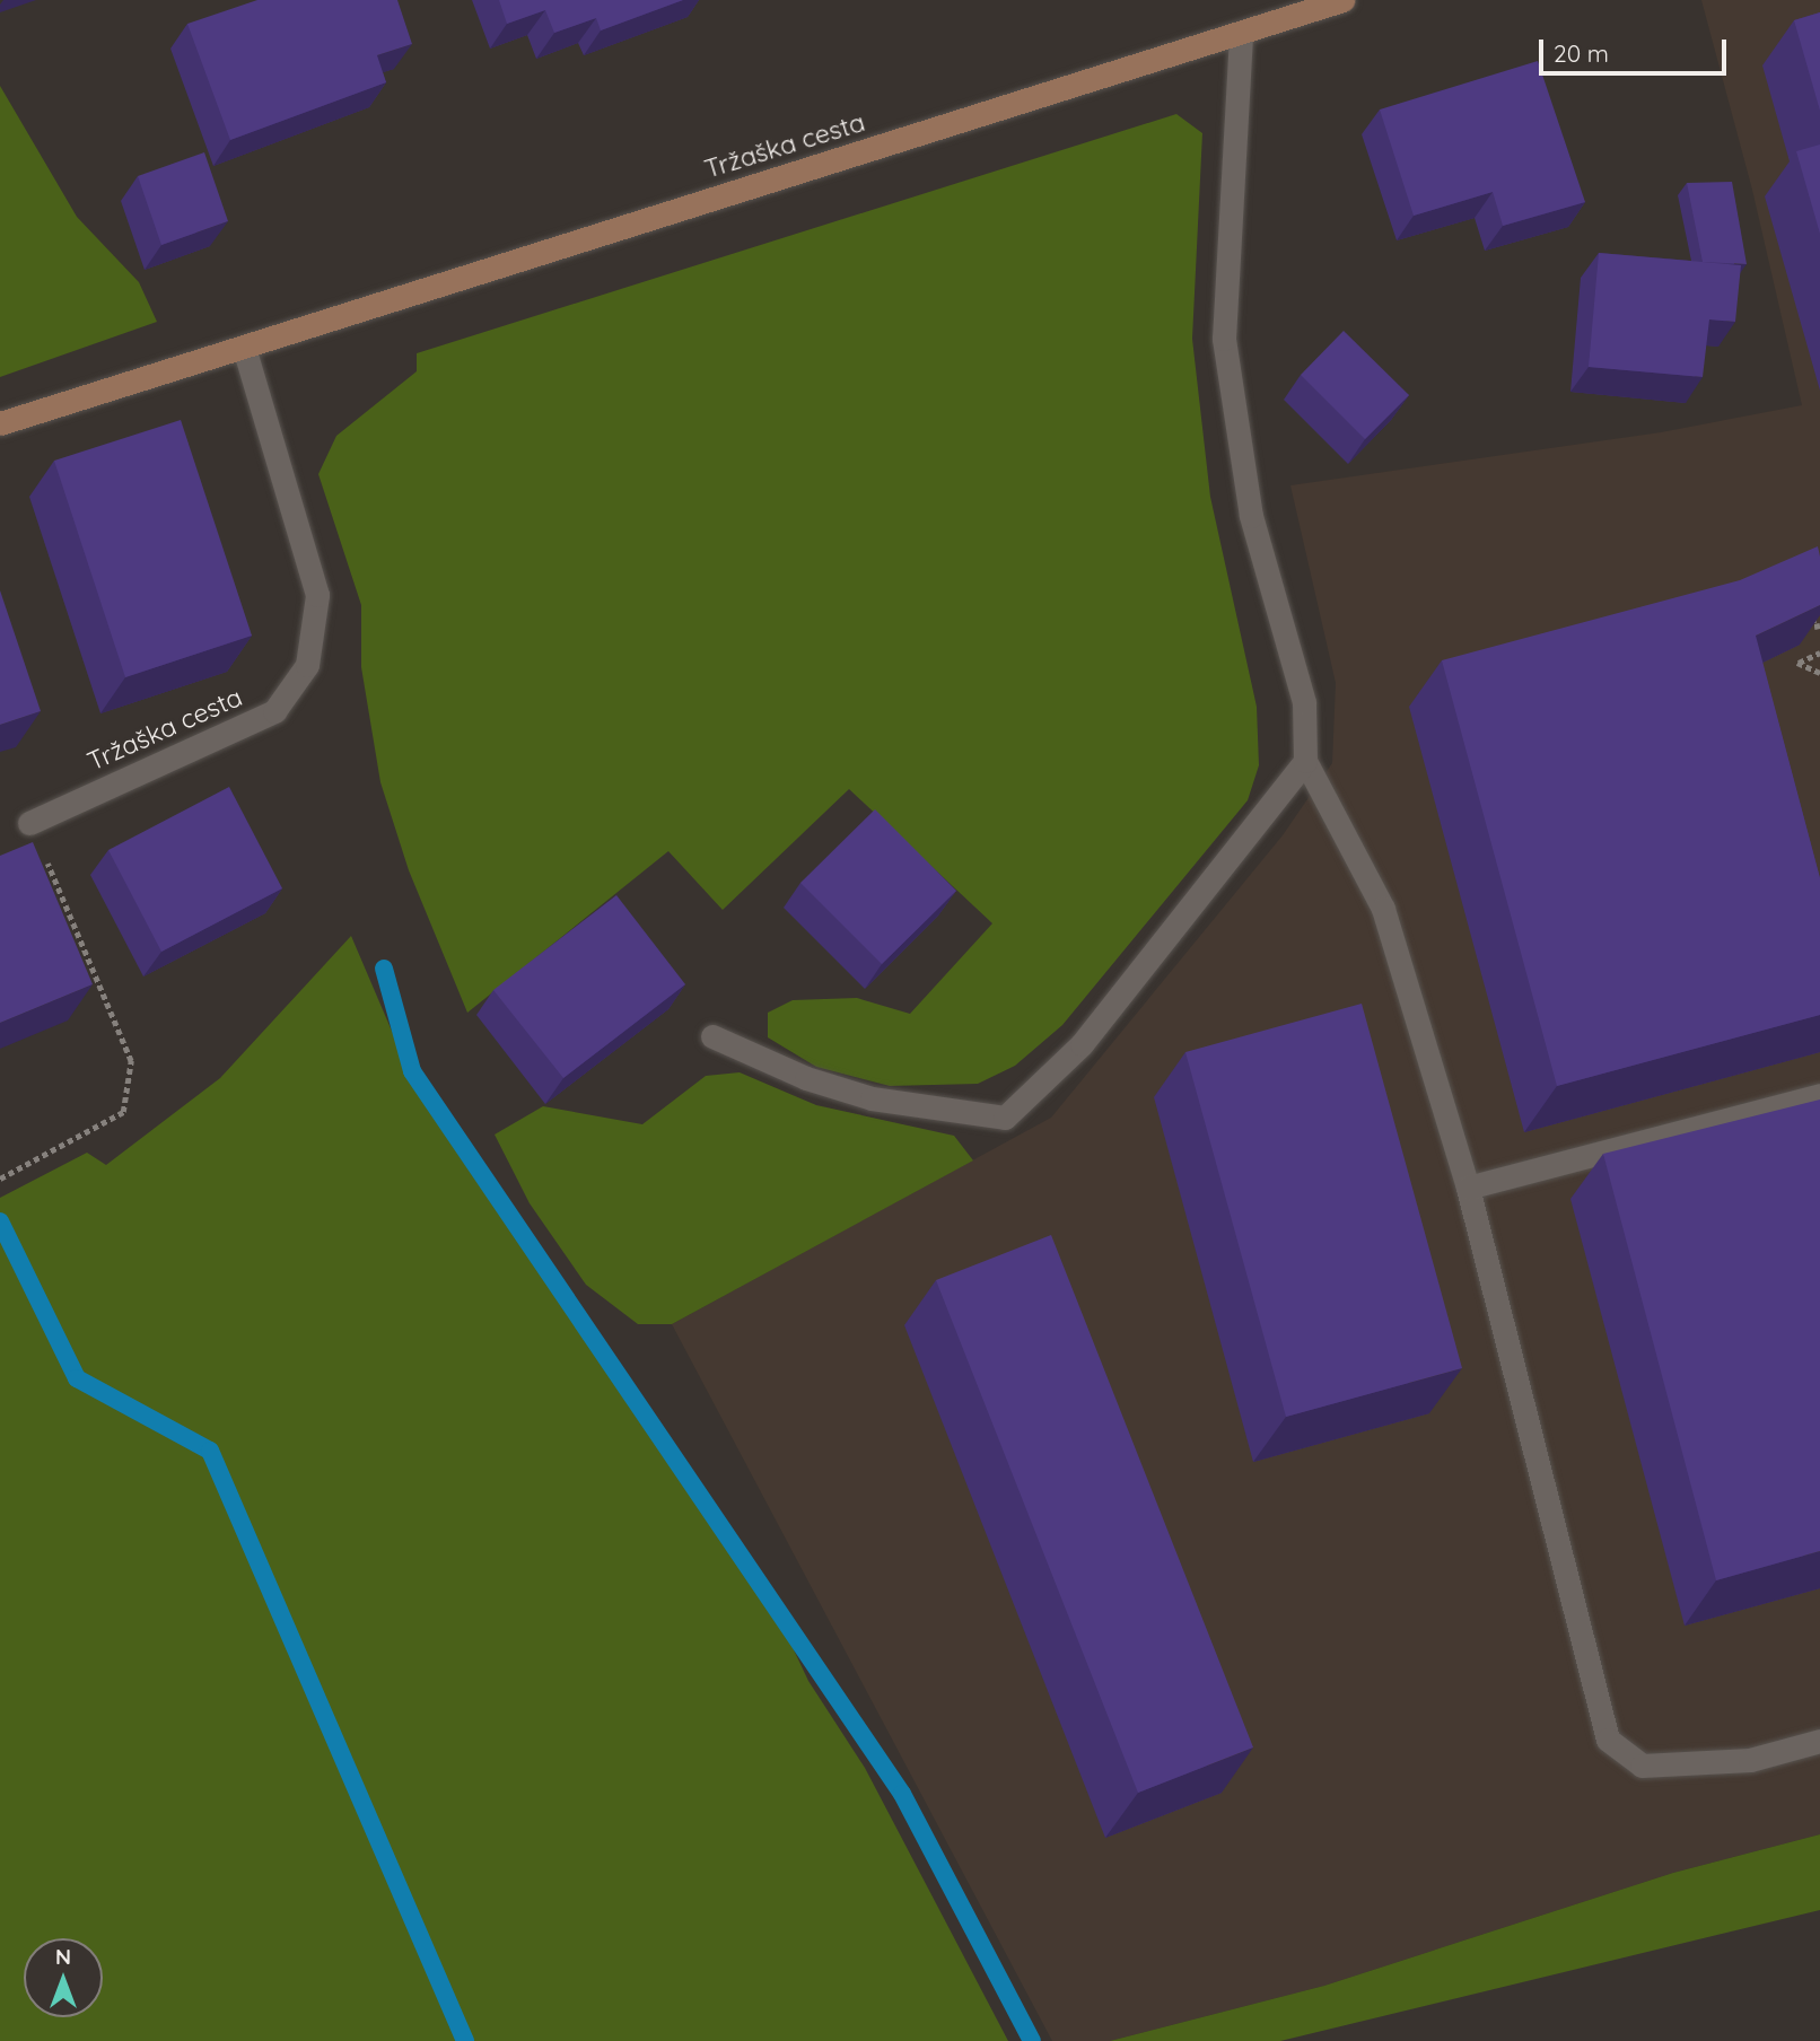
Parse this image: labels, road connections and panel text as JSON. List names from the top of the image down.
{
  "streets": {
    "main road": ["Tržaška cesta"]
  },
  "scale_bar": "20 m",
  "north": "top"
}
